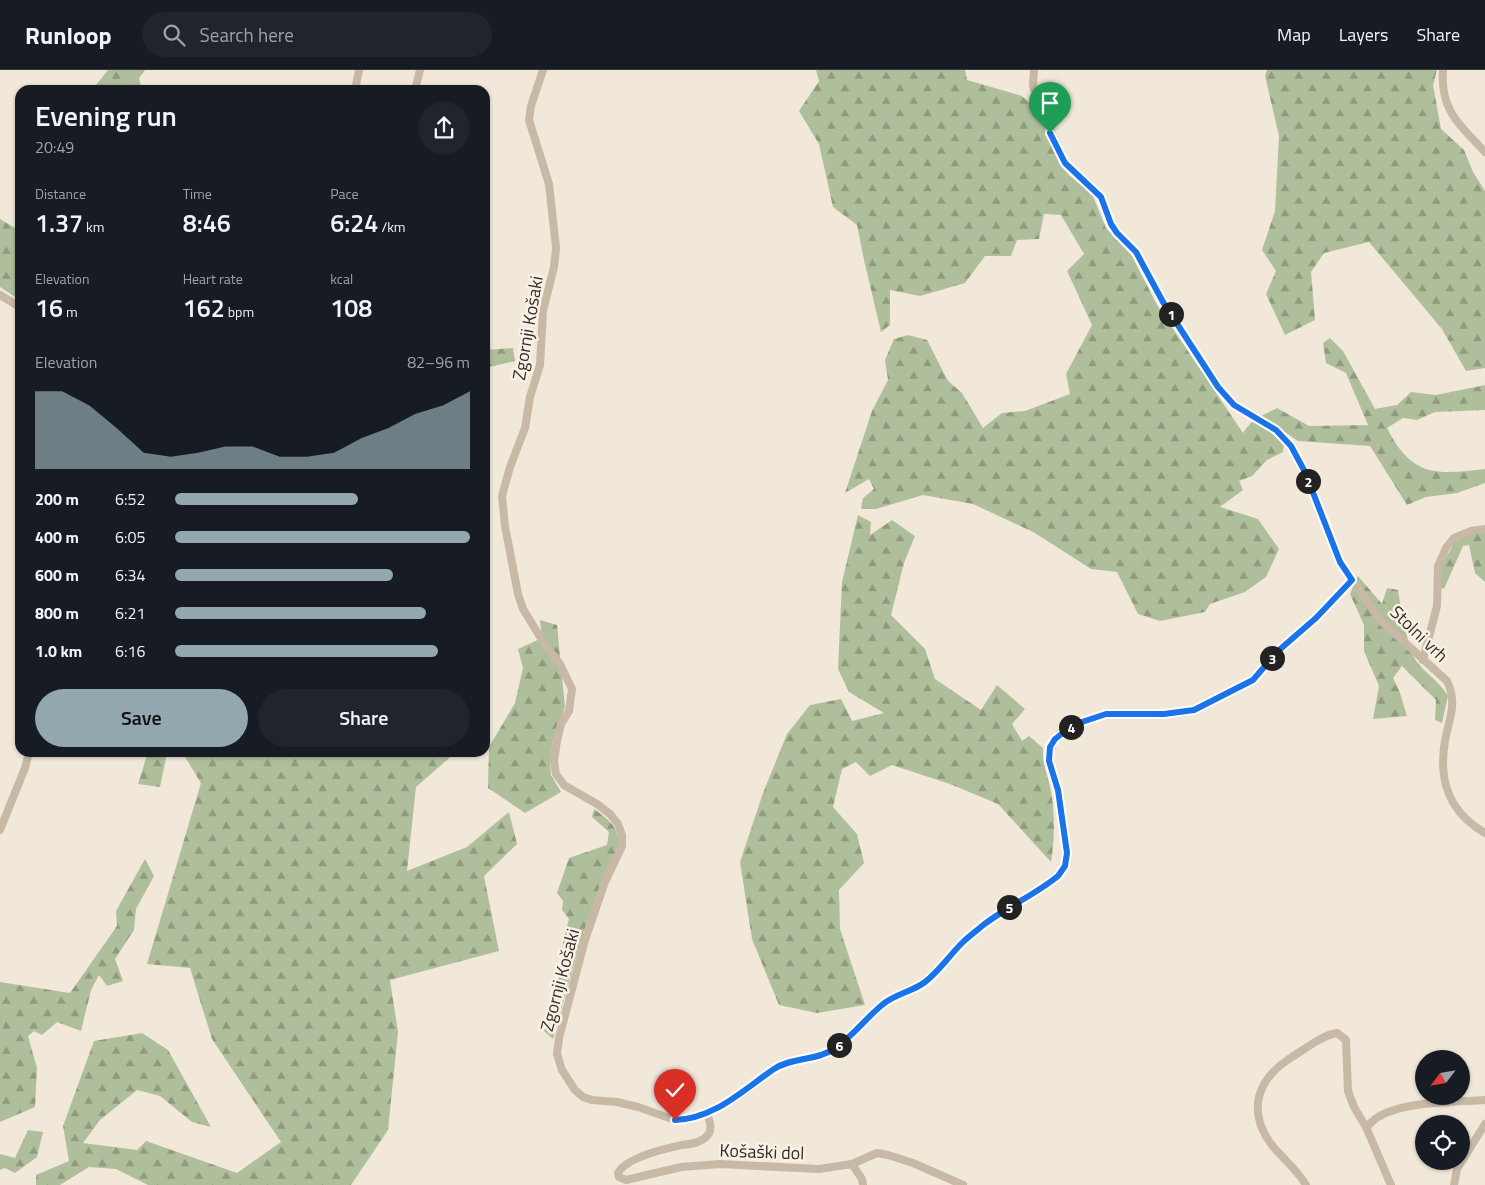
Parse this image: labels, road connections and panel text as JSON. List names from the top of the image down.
{
  "streets": {
    "street": ["Zgornji Košaki", "Stolni vrh", "Košaški dol"]
  },
  "crossings": [
    ["Zgornji Košaki", "Stolni vrh"],
    ["Zgornji Košaki", "Košaški dol"]
  ],
  "north": "bottom left",
  "page": {
    "header": "Runloop",
    "search": "Search here",
    "nav": ["Map", "Layers", "Share"],
    "heading": ["Evening run", "20:49"],
    "stats": [
      ["Distance", "1.37 km"],
      ["Time", "8:46"],
      ["Pace", "6:24 /km"],
      ["Elevation", "16 m"],
      ["Heart rate", "162 bpm"],
      ["kcal", "108"]
    ],
    "pins": [
      "1",
      "2",
      "3",
      "4",
      "5",
      "6"
    ],
    "chart": ["Elevation", "82–96 m"],
    "list": [
      {
        "name": "200 m",
        "note": "6:52"
      },
      {
        "name": "400 m",
        "note": "6:05"
      },
      {
        "name": "600 m",
        "note": "6:34"
      },
      {
        "name": "800 m",
        "note": "6:21"
      },
      {
        "name": "1.0 km",
        "note": "6:16"
      }
    ],
    "buttons": ["Save", "Share"]
  }
}
